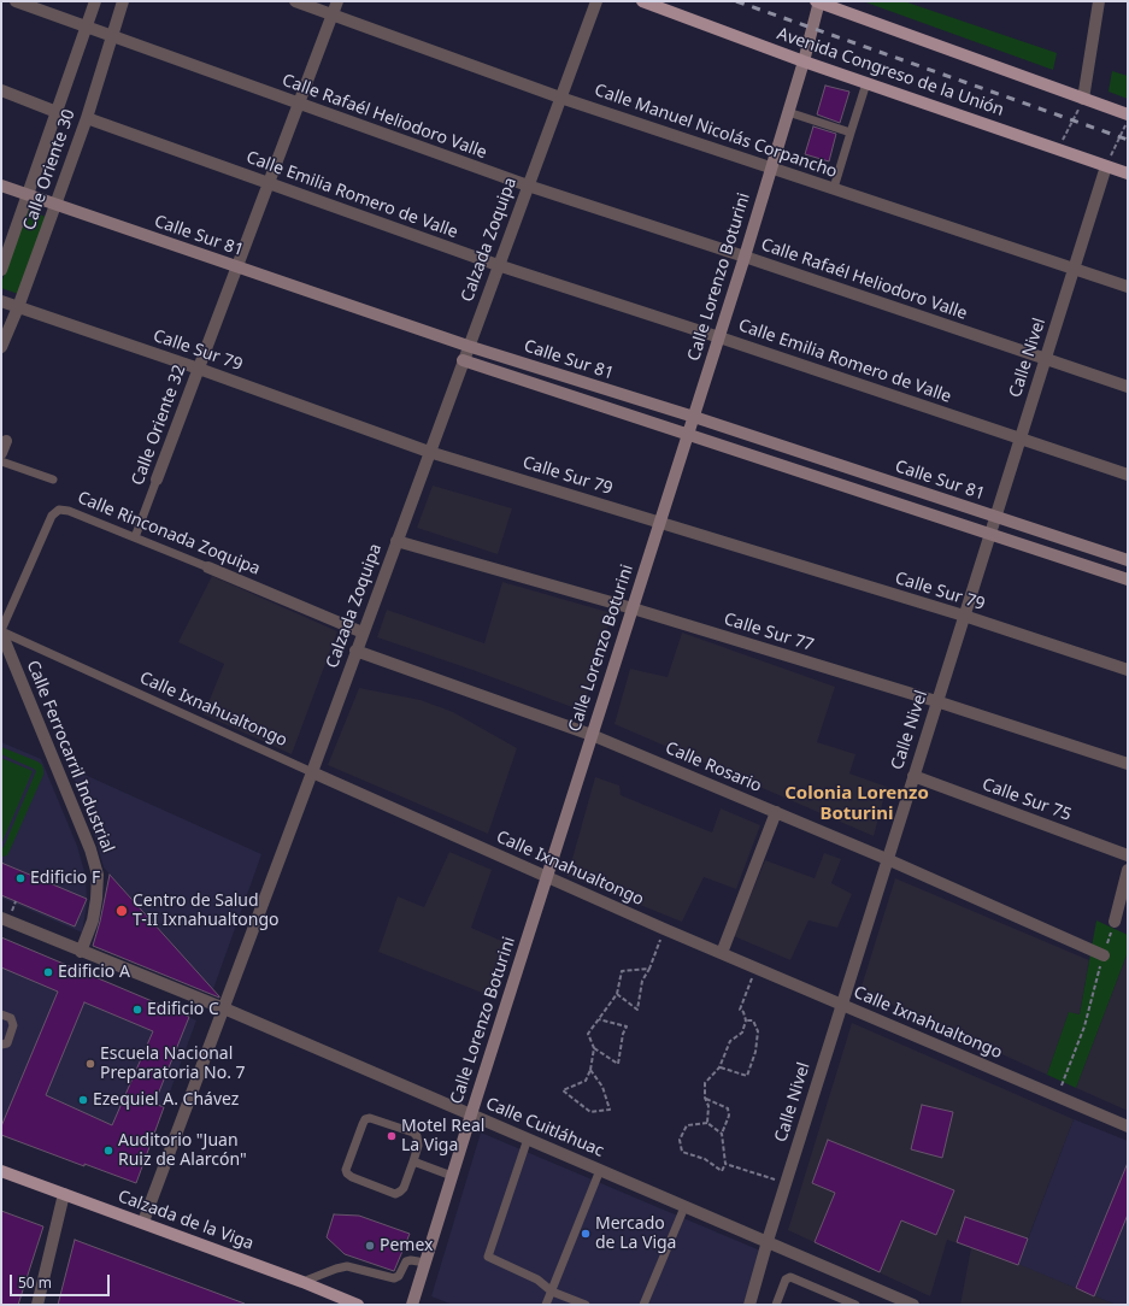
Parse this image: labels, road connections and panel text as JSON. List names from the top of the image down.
{
  "streets": {
    "main road": ["Avenida Congreso de la Unión", "Calzada de la Viga"],
    "street": [
      "Calle Rafaél Heliodoro Valle",
      "Calle Manuel Nicolás Corpancho",
      "Calle Oriente 30",
      "Calle Emilia Romero de Valle",
      "Calle Sur 81",
      "Calzada Zoquipa",
      "Calle Lorenzo Boturini",
      "Calle Sur 79",
      "Calle Nivel",
      "Calle Oriente 32",
      "Calle Rinconada Zoquipa",
      "Calle Sur 77",
      "Calle Ixnahualtongo",
      "Calle Ferrocarril Industrial",
      "Calle Rosario",
      "Calle Sur 75",
      "Calle Cuitláhuac"
    ]
  },
  "crossings": [
    ["Avenida Congreso de la Unión", "Calle Lorenzo Boturini"],
    ["Avenida Congreso de la Unión", "Calle Nivel"],
    ["Calle Rafaél Heliodoro Valle", "Calle Oriente 30"],
    ["Calle Rafaél Heliodoro Valle", "Calzada Zoquipa"],
    ["Calle Rafaél Heliodoro Valle", "Calle Lorenzo Boturini"],
    ["Calle Rafaél Heliodoro Valle", "Calle Nivel"],
    ["Calle Rafaél Heliodoro Valle", "Calle Oriente 32"],
    ["Calle Manuel Nicolás Corpancho", "Calzada Zoquipa"],
    ["Calle Manuel Nicolás Corpancho", "Calle Lorenzo Boturini"],
    ["Calle Manuel Nicolás Corpancho", "Calle Nivel"],
    ["Calle Manuel Nicolás Corpancho", "Calle Oriente 32"],
    ["Calle Oriente 30", "Calle Emilia Romero de Valle"],
    ["Calle Oriente 30", "Calle Sur 81"],
    ["Calle Oriente 30", "Calle Sur 79"],
    ["Calle Emilia Romero de Valle", "Calzada Zoquipa"],
    ["Calle Emilia Romero de Valle", "Calle Lorenzo Boturini"],
    ["Calle Emilia Romero de Valle", "Calle Nivel"],
    ["Calle Emilia Romero de Valle", "Calle Oriente 32"],
    ["Calle Sur 81", "Calzada Zoquipa"],
    ["Calle Sur 81", "Calle Lorenzo Boturini"],
    ["Calle Sur 81", "Calle Nivel"],
    ["Calle Sur 81", "Calle Oriente 32"],
    ["Calzada Zoquipa", "Calle Sur 79"],
    ["Calzada Zoquipa", "Calle Rinconada Zoquipa"],
    ["Calzada Zoquipa", "Calle Sur 77"],
    ["Calzada Zoquipa", "Calle Ixnahualtongo"],
    ["Calzada Zoquipa", "Calle Rosario"],
    ["Calzada Zoquipa", "Calle Cuitláhuac"],
    ["Calzada Zoquipa", "Calzada de la Viga"],
    ["Calle Lorenzo Boturini", "Calle Sur 79"],
    ["Calle Lorenzo Boturini", "Calle Sur 77"],
    ["Calle Lorenzo Boturini", "Calle Ixnahualtongo"],
    ["Calle Lorenzo Boturini", "Calle Rosario"],
    ["Calle Lorenzo Boturini", "Calle Cuitláhuac"],
    ["Calle Sur 79", "Calle Nivel"],
    ["Calle Sur 79", "Calle Oriente 32"],
    ["Calle Nivel", "Calle Sur 77"],
    ["Calle Nivel", "Calle Ixnahualtongo"],
    ["Calle Nivel", "Calle Rosario"],
    ["Calle Nivel", "Calle Sur 75"],
    ["Calle Nivel", "Calle Cuitláhuac"],
    ["Calle Oriente 32", "Calle Rinconada Zoquipa"],
    ["Calle Rinconada Zoquipa", "Calle Ixnahualtongo"],
    ["Calle Rinconada Zoquipa", "Calle Ferrocarril Industrial"],
    ["Calle Ixnahualtongo", "Calle Ferrocarril Industrial"],
    ["Calle Ferrocarril Industrial", "Calle Cuitláhuac"]
  ],
  "districts": ["Colonia Lorenzo Boturini"],
  "places": [
    "Edificio F",
    "Centro de Salud T-II Ixnahualtongo",
    "Edificio A",
    "Edificio C",
    "Escuela Nacional Preparatoria No. 7",
    "Ezequiel A. Chávez",
    "Motel Real La Viga",
    "Auditorio \"Juan Ruiz de Alarcón\"",
    "Mercado de La Viga",
    "Pemex"
  ],
  "scale_bar": "50 m"
}
